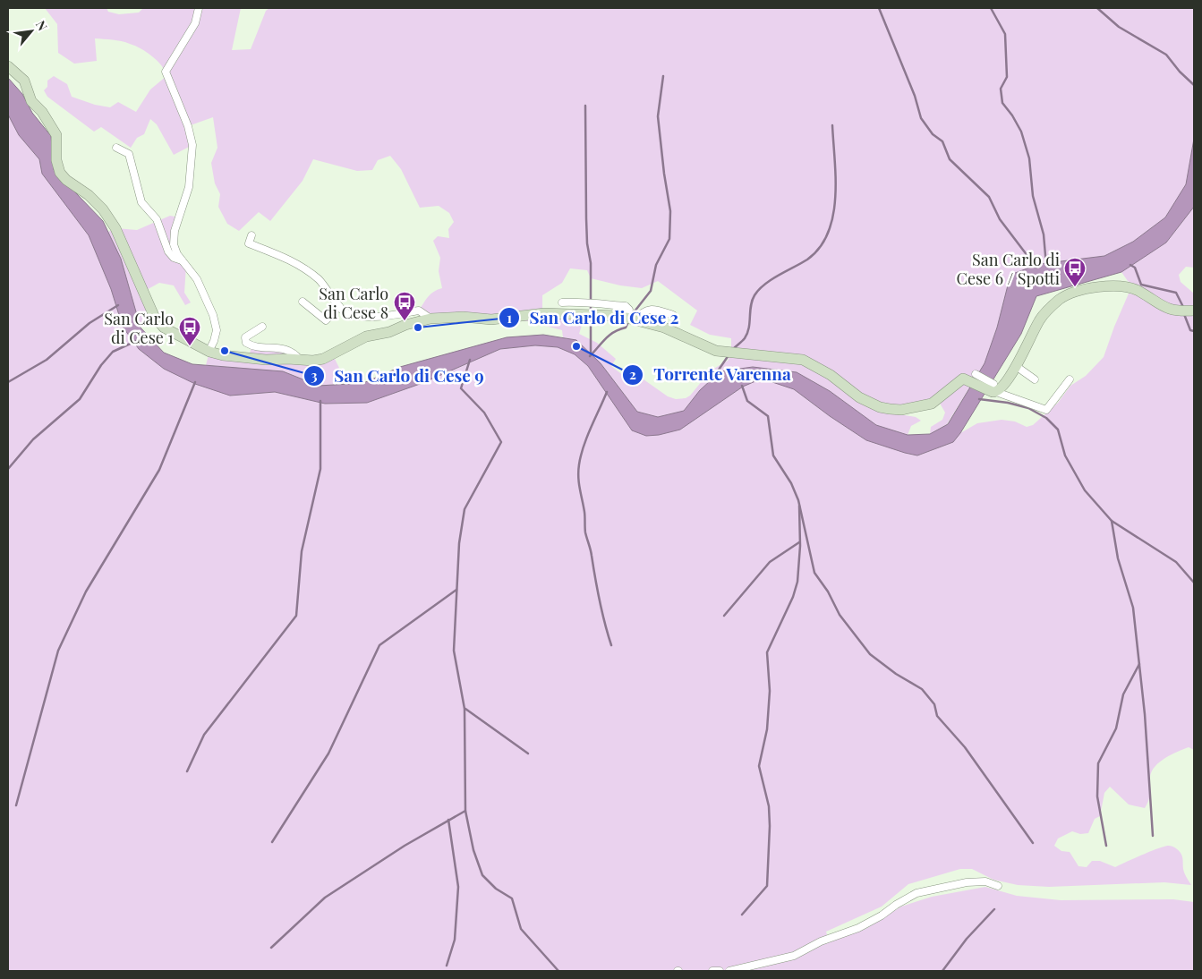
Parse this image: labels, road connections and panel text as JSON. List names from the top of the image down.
{
  "places": {
    "bus stop": ["San Carlo di Cese 6 / Spotti", "San Carlo di Cese 8", "San Carlo di Cese 1"],
    "other": ["San Carlo di Cese 2", "Torrente Varenna", "San Carlo di Cese 9"]
  },
  "north": "top right"
}
